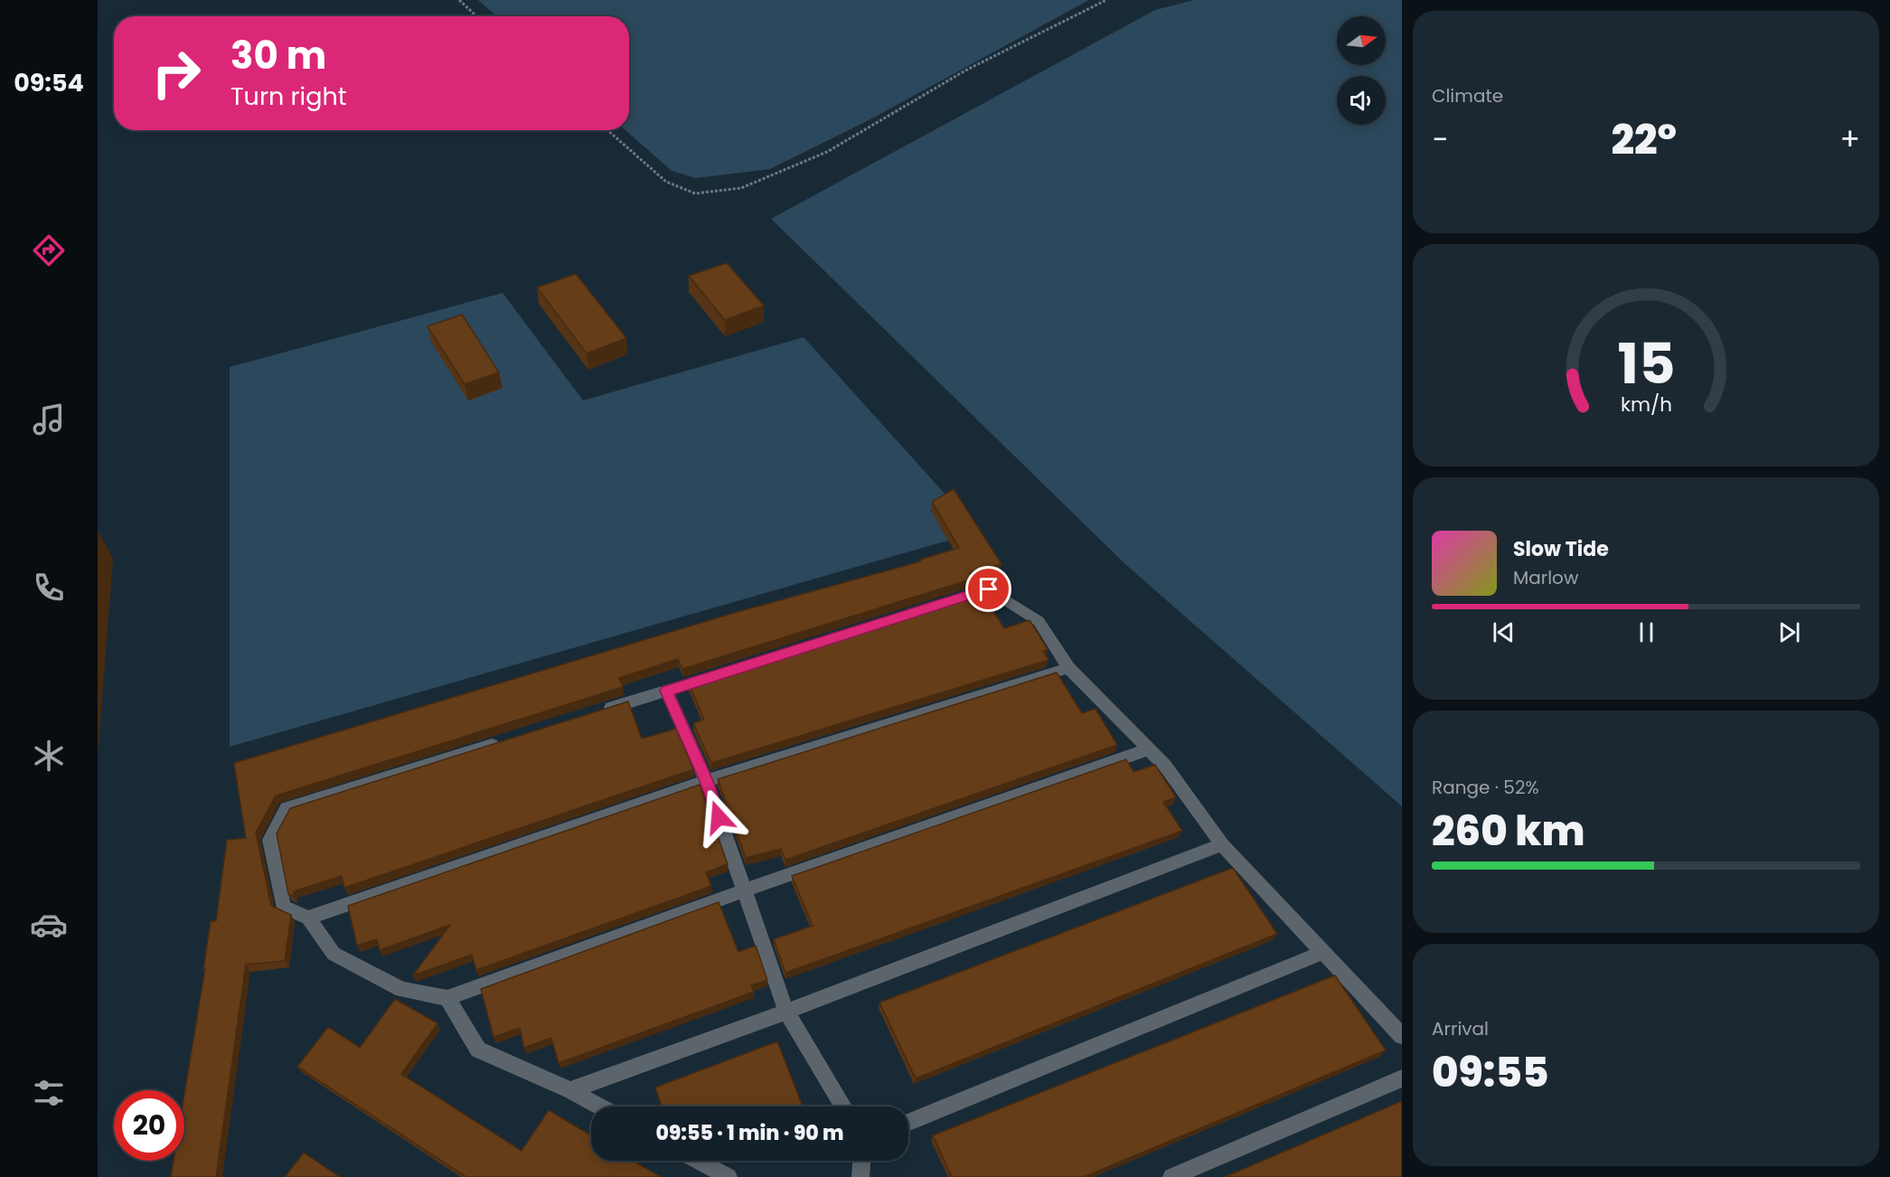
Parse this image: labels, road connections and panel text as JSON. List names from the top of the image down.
{
  "north": "right",
  "page": {
    "tabs": "09:54",
    "tile": [
      "Climate",
      ["Range · 52%", "260 km"],
      ["Arrival", "09:55"]
    ],
    "turn": ["30 m", "Turn right"],
    "heat": ["−", "22°", "+"],
    "song": ["Slow Tide", "Marlow"],
    "limit": "20",
    "trip": "09:55 · 1 min · 90 m",
    "gauge": ["15", "km/h"]
  }
}
